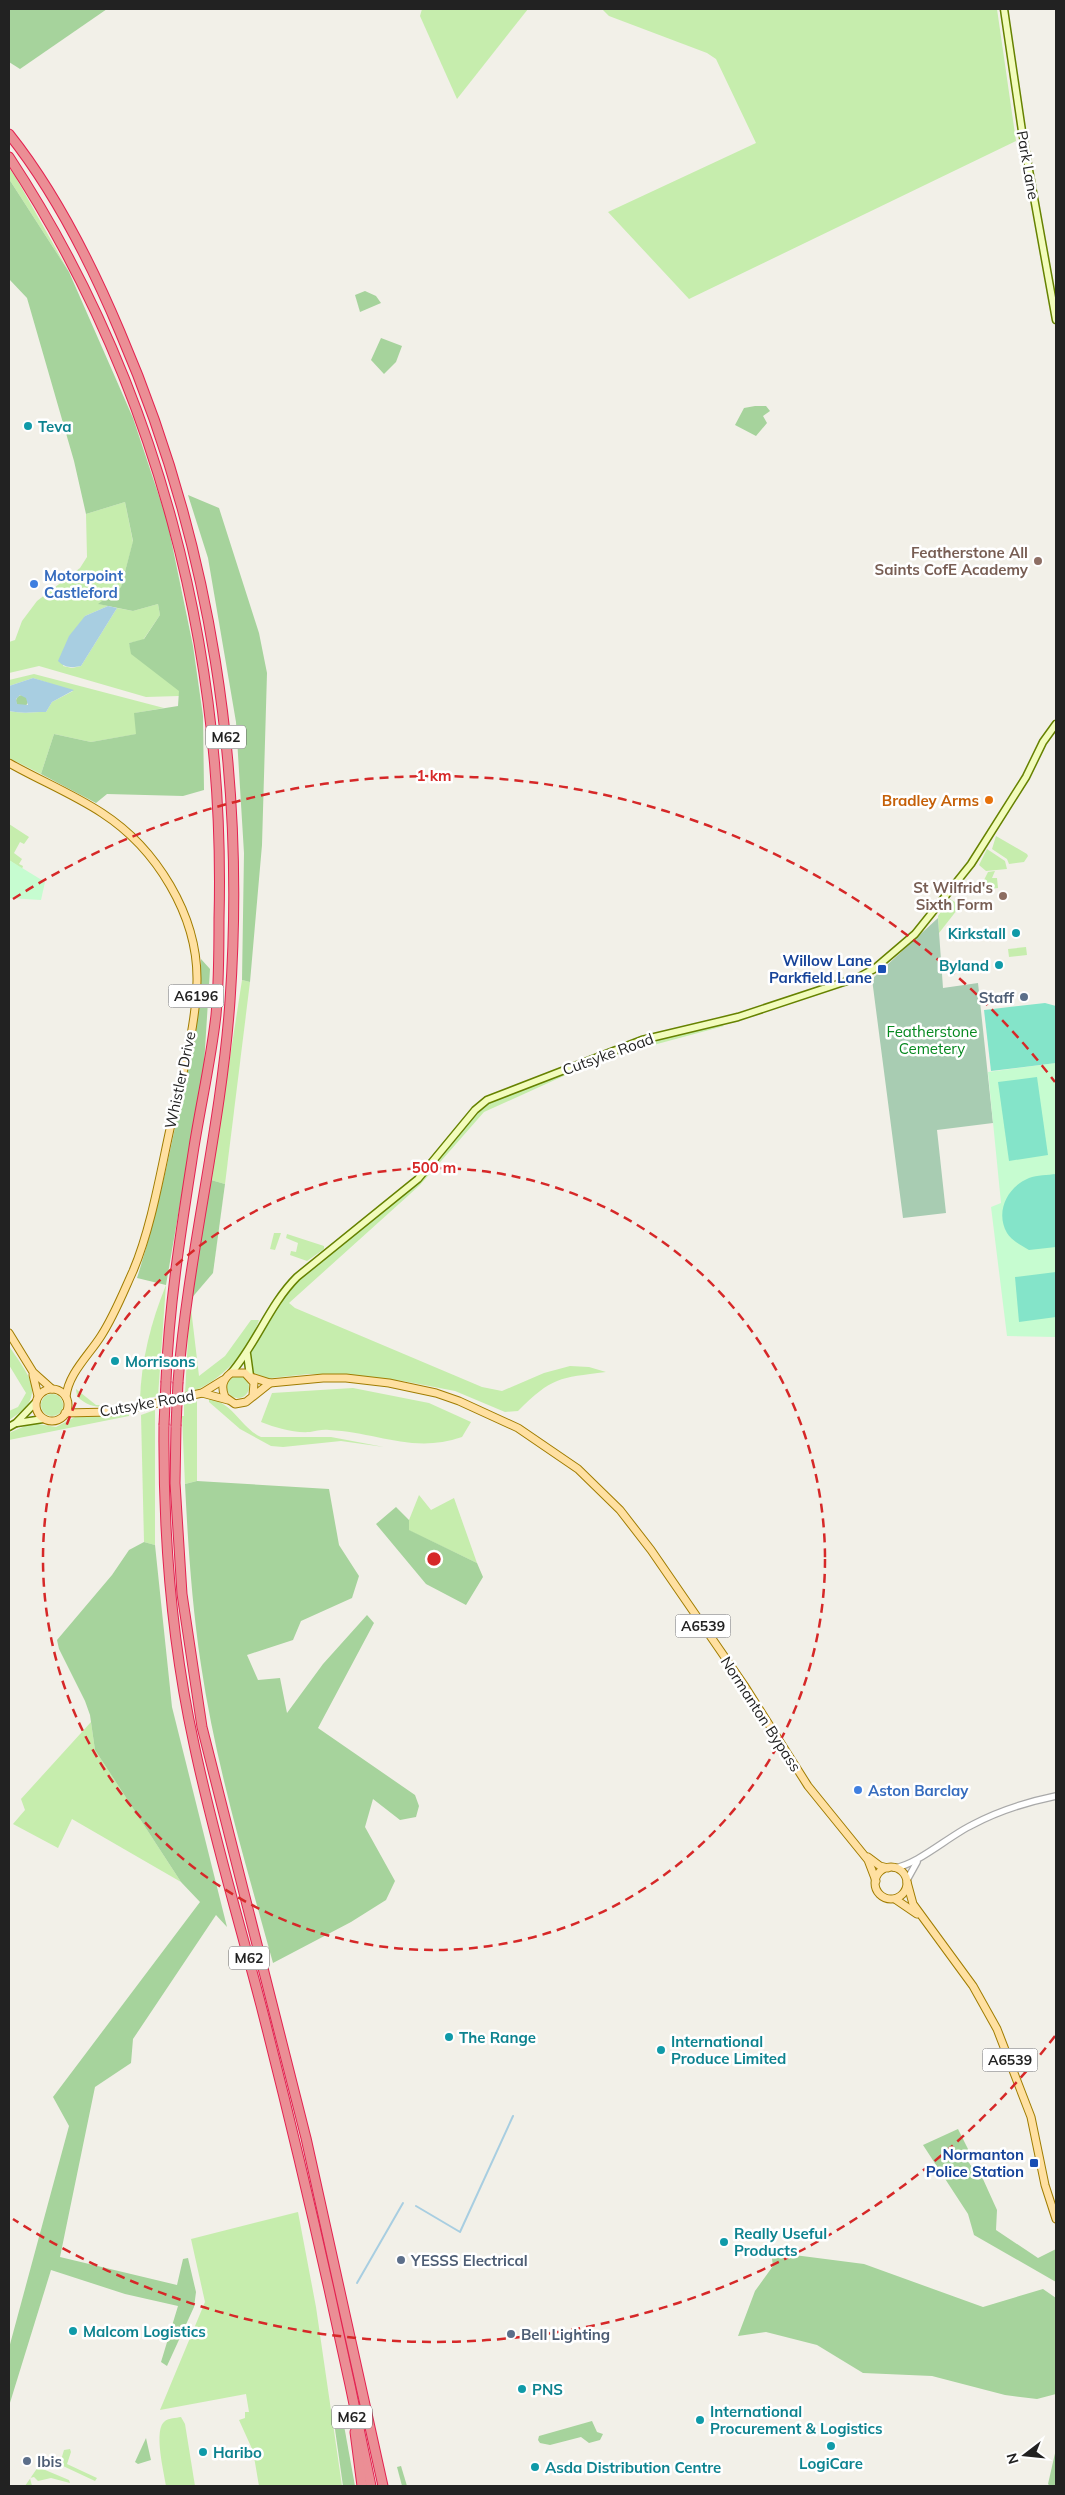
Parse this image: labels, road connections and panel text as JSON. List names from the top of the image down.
{
  "streets": {
    "highway": ["M62"],
    "main road": [
      "Park Lane",
      "A6196",
      "Cutsyke Road",
      "Whistler Drive",
      "A6539",
      "Normanton Bypass"
    ]
  },
  "crossings": [
    ["Cutsyke Road", "Whistler Drive"],
    ["Cutsyke Road", "A6539"],
    ["A6539", "Normanton Bypass"]
  ],
  "parks": ["Featherstone Cemetery"],
  "places": {
    "other": [
      "Teva",
      "Featherstone All Saints CofE Academy",
      "Motorpoint Castleford",
      "Bradley Arms",
      "St Wilfrid's Sixth Form",
      "Kirkstall",
      "Byland",
      "Staff",
      "Morrisons",
      "Aston Barclay",
      "The Range",
      "International Produce Limited",
      "Really Useful Products",
      "YESSS Electrical",
      "Malcom Logistics",
      "Bell Lighting",
      "PNS",
      "International Procurement & Logistics",
      "LogiCare",
      "Haribo",
      "Ibis",
      "Asda Distribution Centre"
    ],
    "transit": ["Willow Lane Parkfield Lane", "Normanton Police Station"]
  },
  "north": "left",
  "rings": ["1 km", "500 m"]
}
